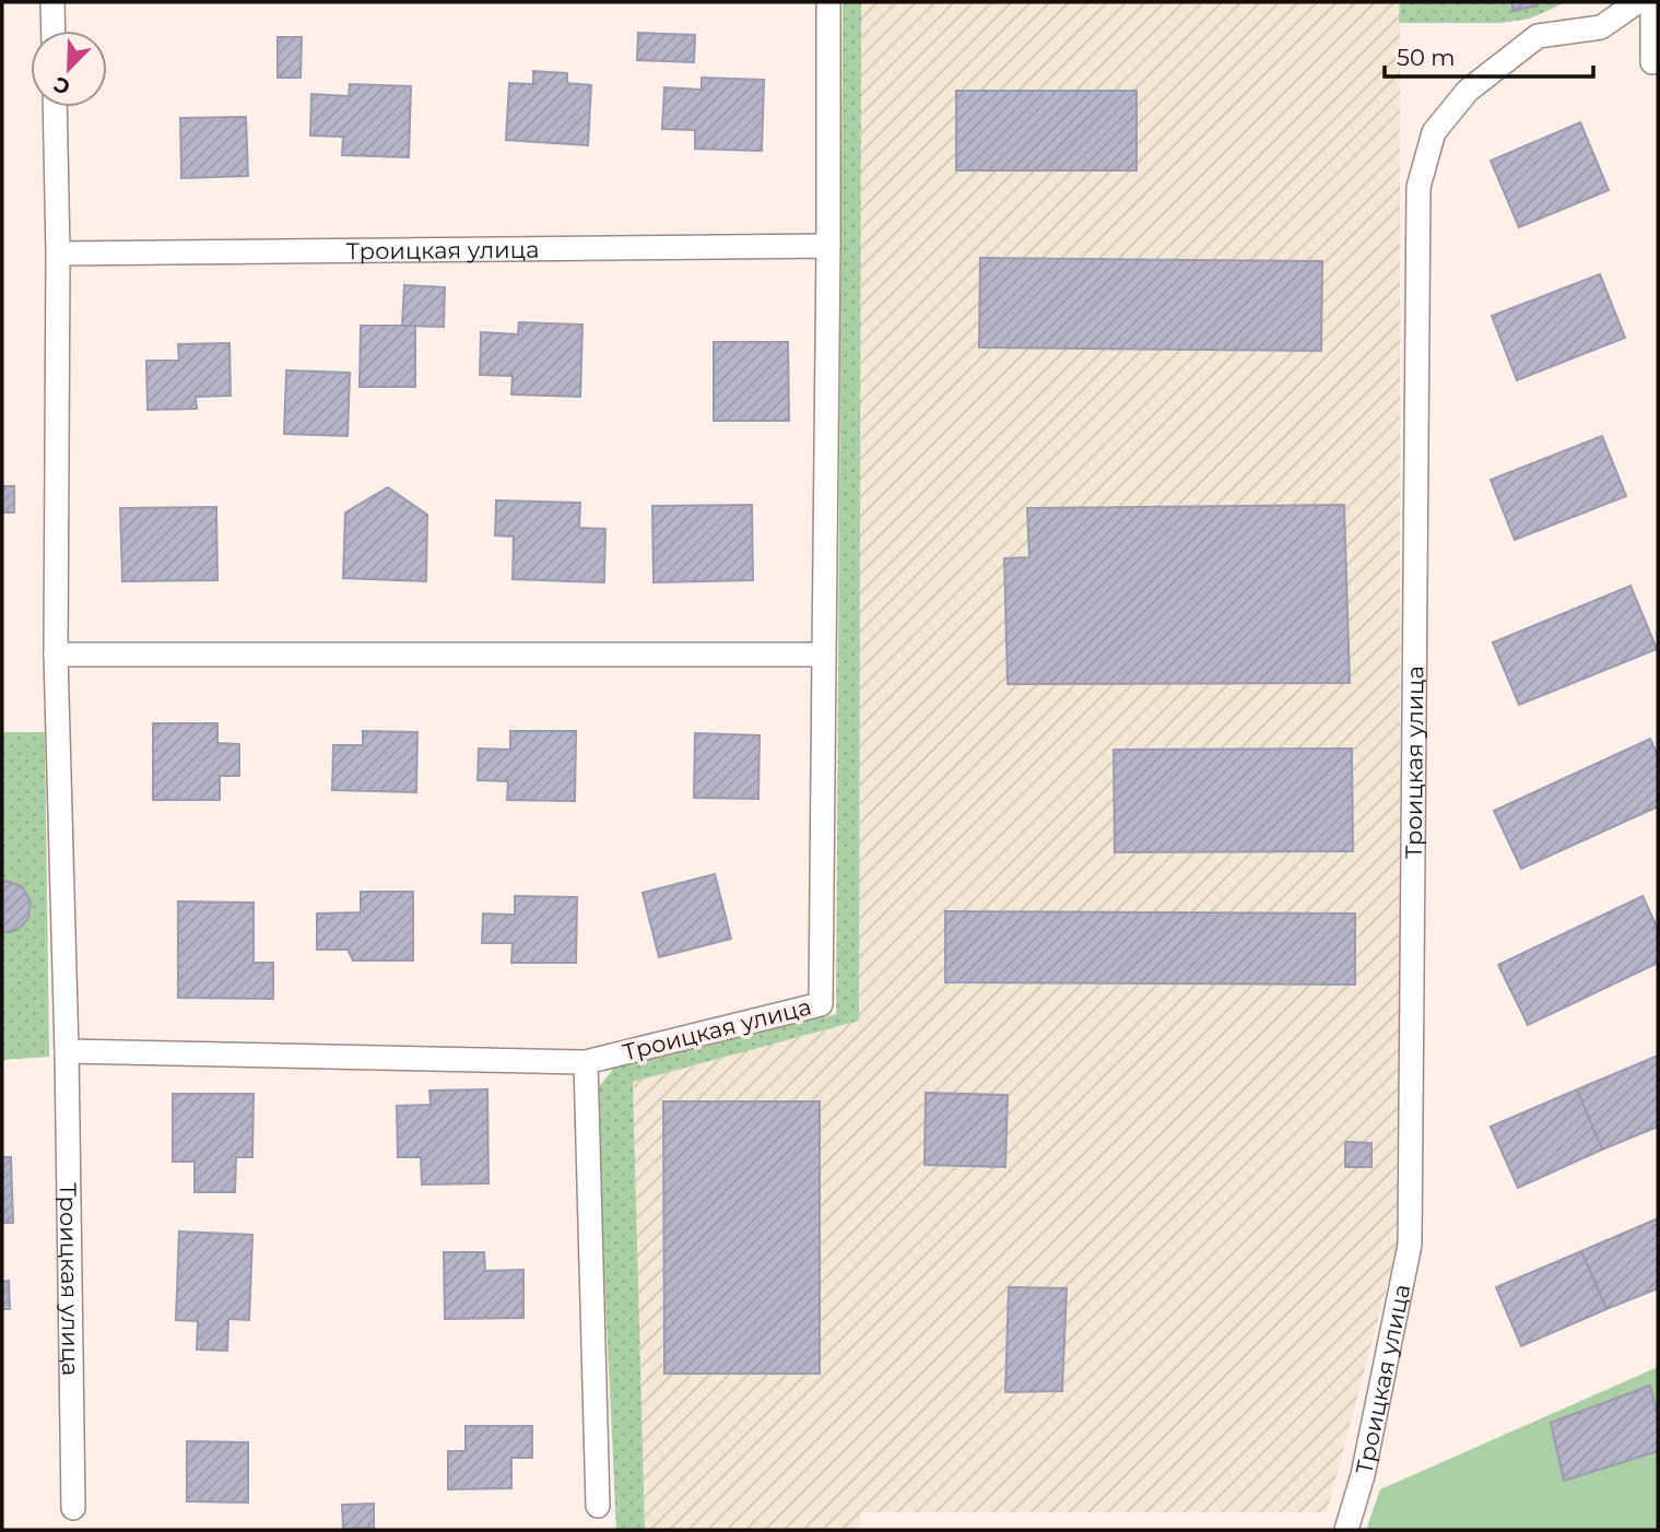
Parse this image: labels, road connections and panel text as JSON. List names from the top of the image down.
{
  "streets": {
    "street": ["Троицкая улица"]
  },
  "scale_bar": "50 m",
  "north": "bottom left"
}
